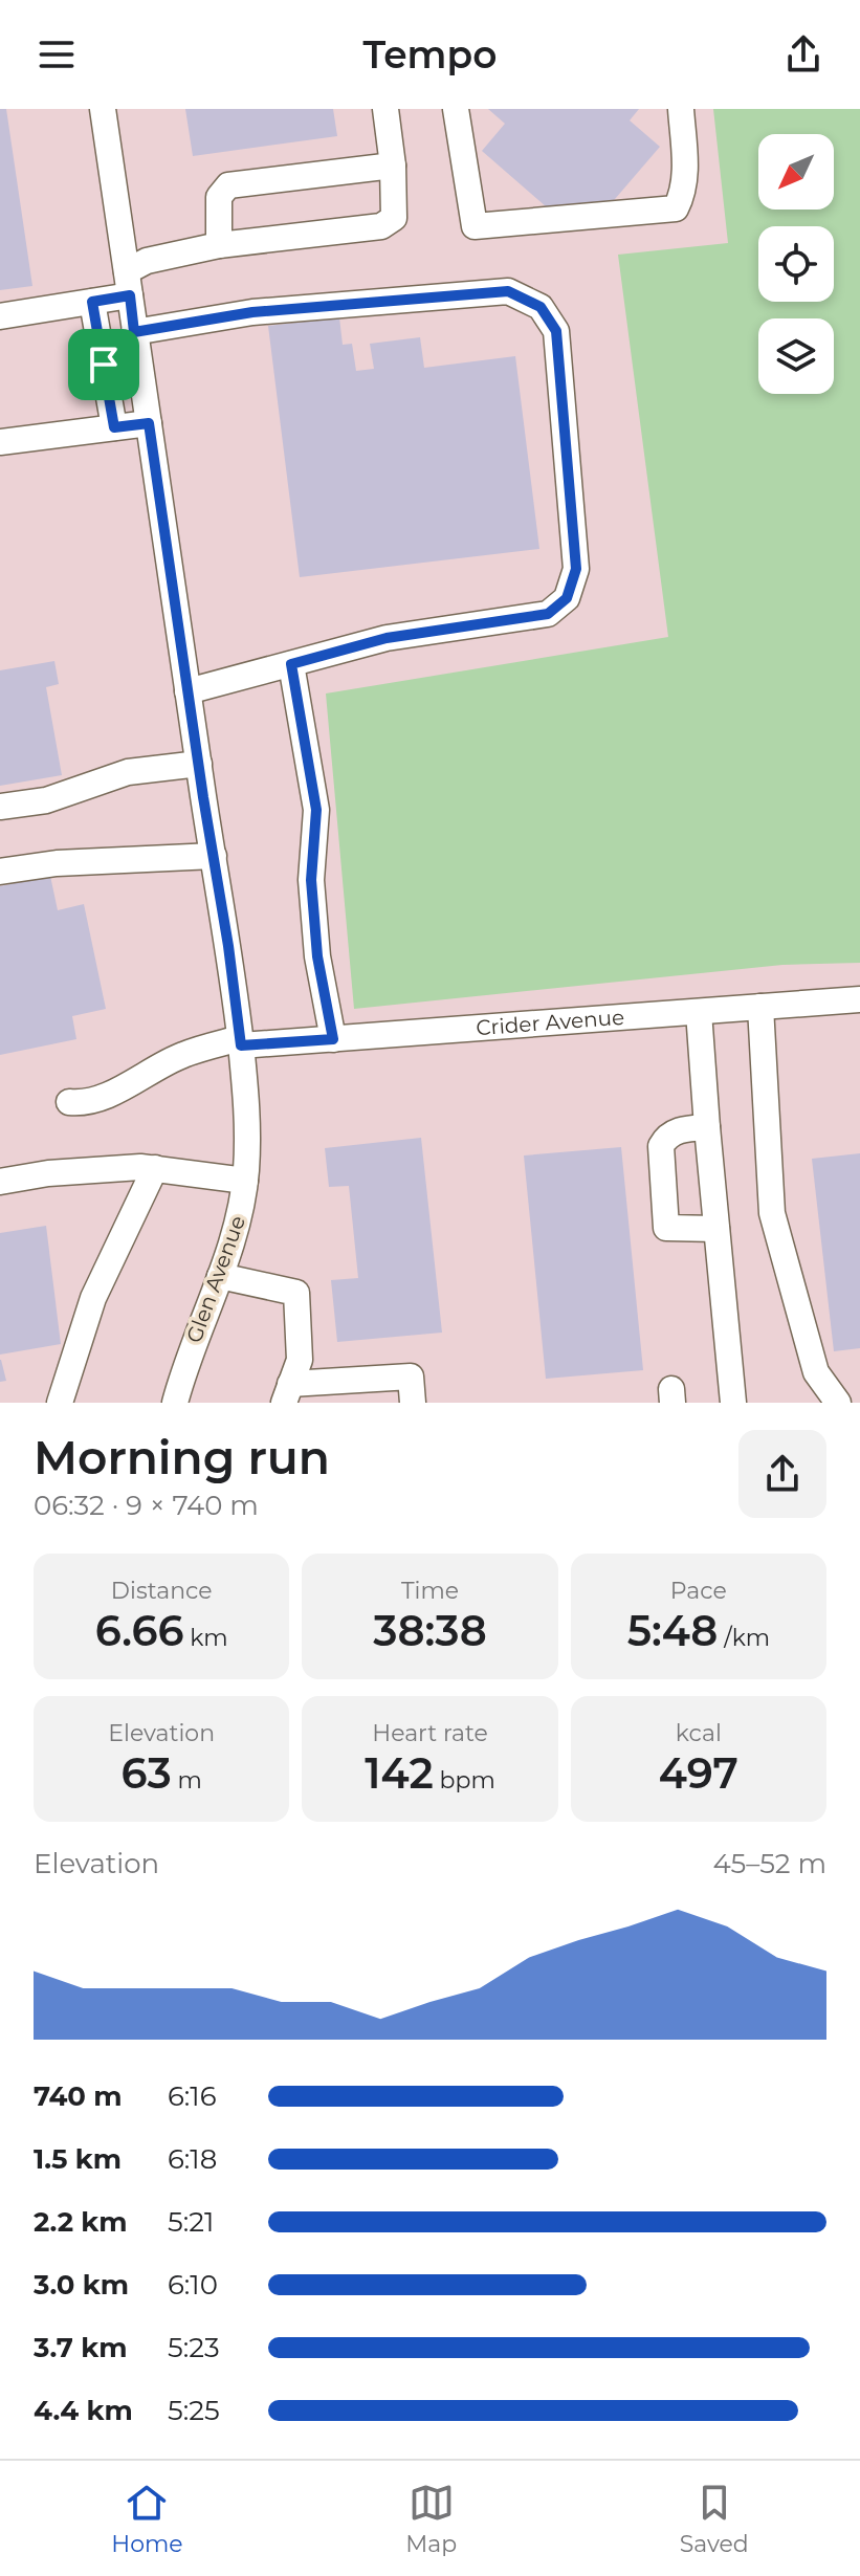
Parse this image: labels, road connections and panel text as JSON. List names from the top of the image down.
{
  "streets": {
    "street": ["Crider Avenue", "Glen Avenue"]
  },
  "crossings": [
    ["Crider Avenue", "Glen Avenue"]
  ],
  "north": "bottom left",
  "page": {
    "header": "Tempo",
    "heading": ["Morning run", "06:32 · 9 × 740 m"],
    "stats": [
      ["Distance", "6.66 km"],
      ["Time", "38:38"],
      ["Pace", "5:48 /km"],
      ["Elevation", "63 m"],
      ["Heart rate", "142 bpm"],
      ["kcal", "497"]
    ],
    "chart": ["Elevation", "45–52 m"],
    "list": [
      {
        "name": "740 m",
        "note": "6:16"
      },
      {
        "name": "1.5 km",
        "note": "6:18"
      },
      {
        "name": "2.2 km",
        "note": "5:21"
      },
      {
        "name": "3.0 km",
        "note": "6:10"
      },
      {
        "name": "3.7 km",
        "note": "5:23"
      },
      {
        "name": "4.4 km",
        "note": "5:25"
      }
    ],
    "tabs": ["Home", "Map", "Saved"]
  }
}
